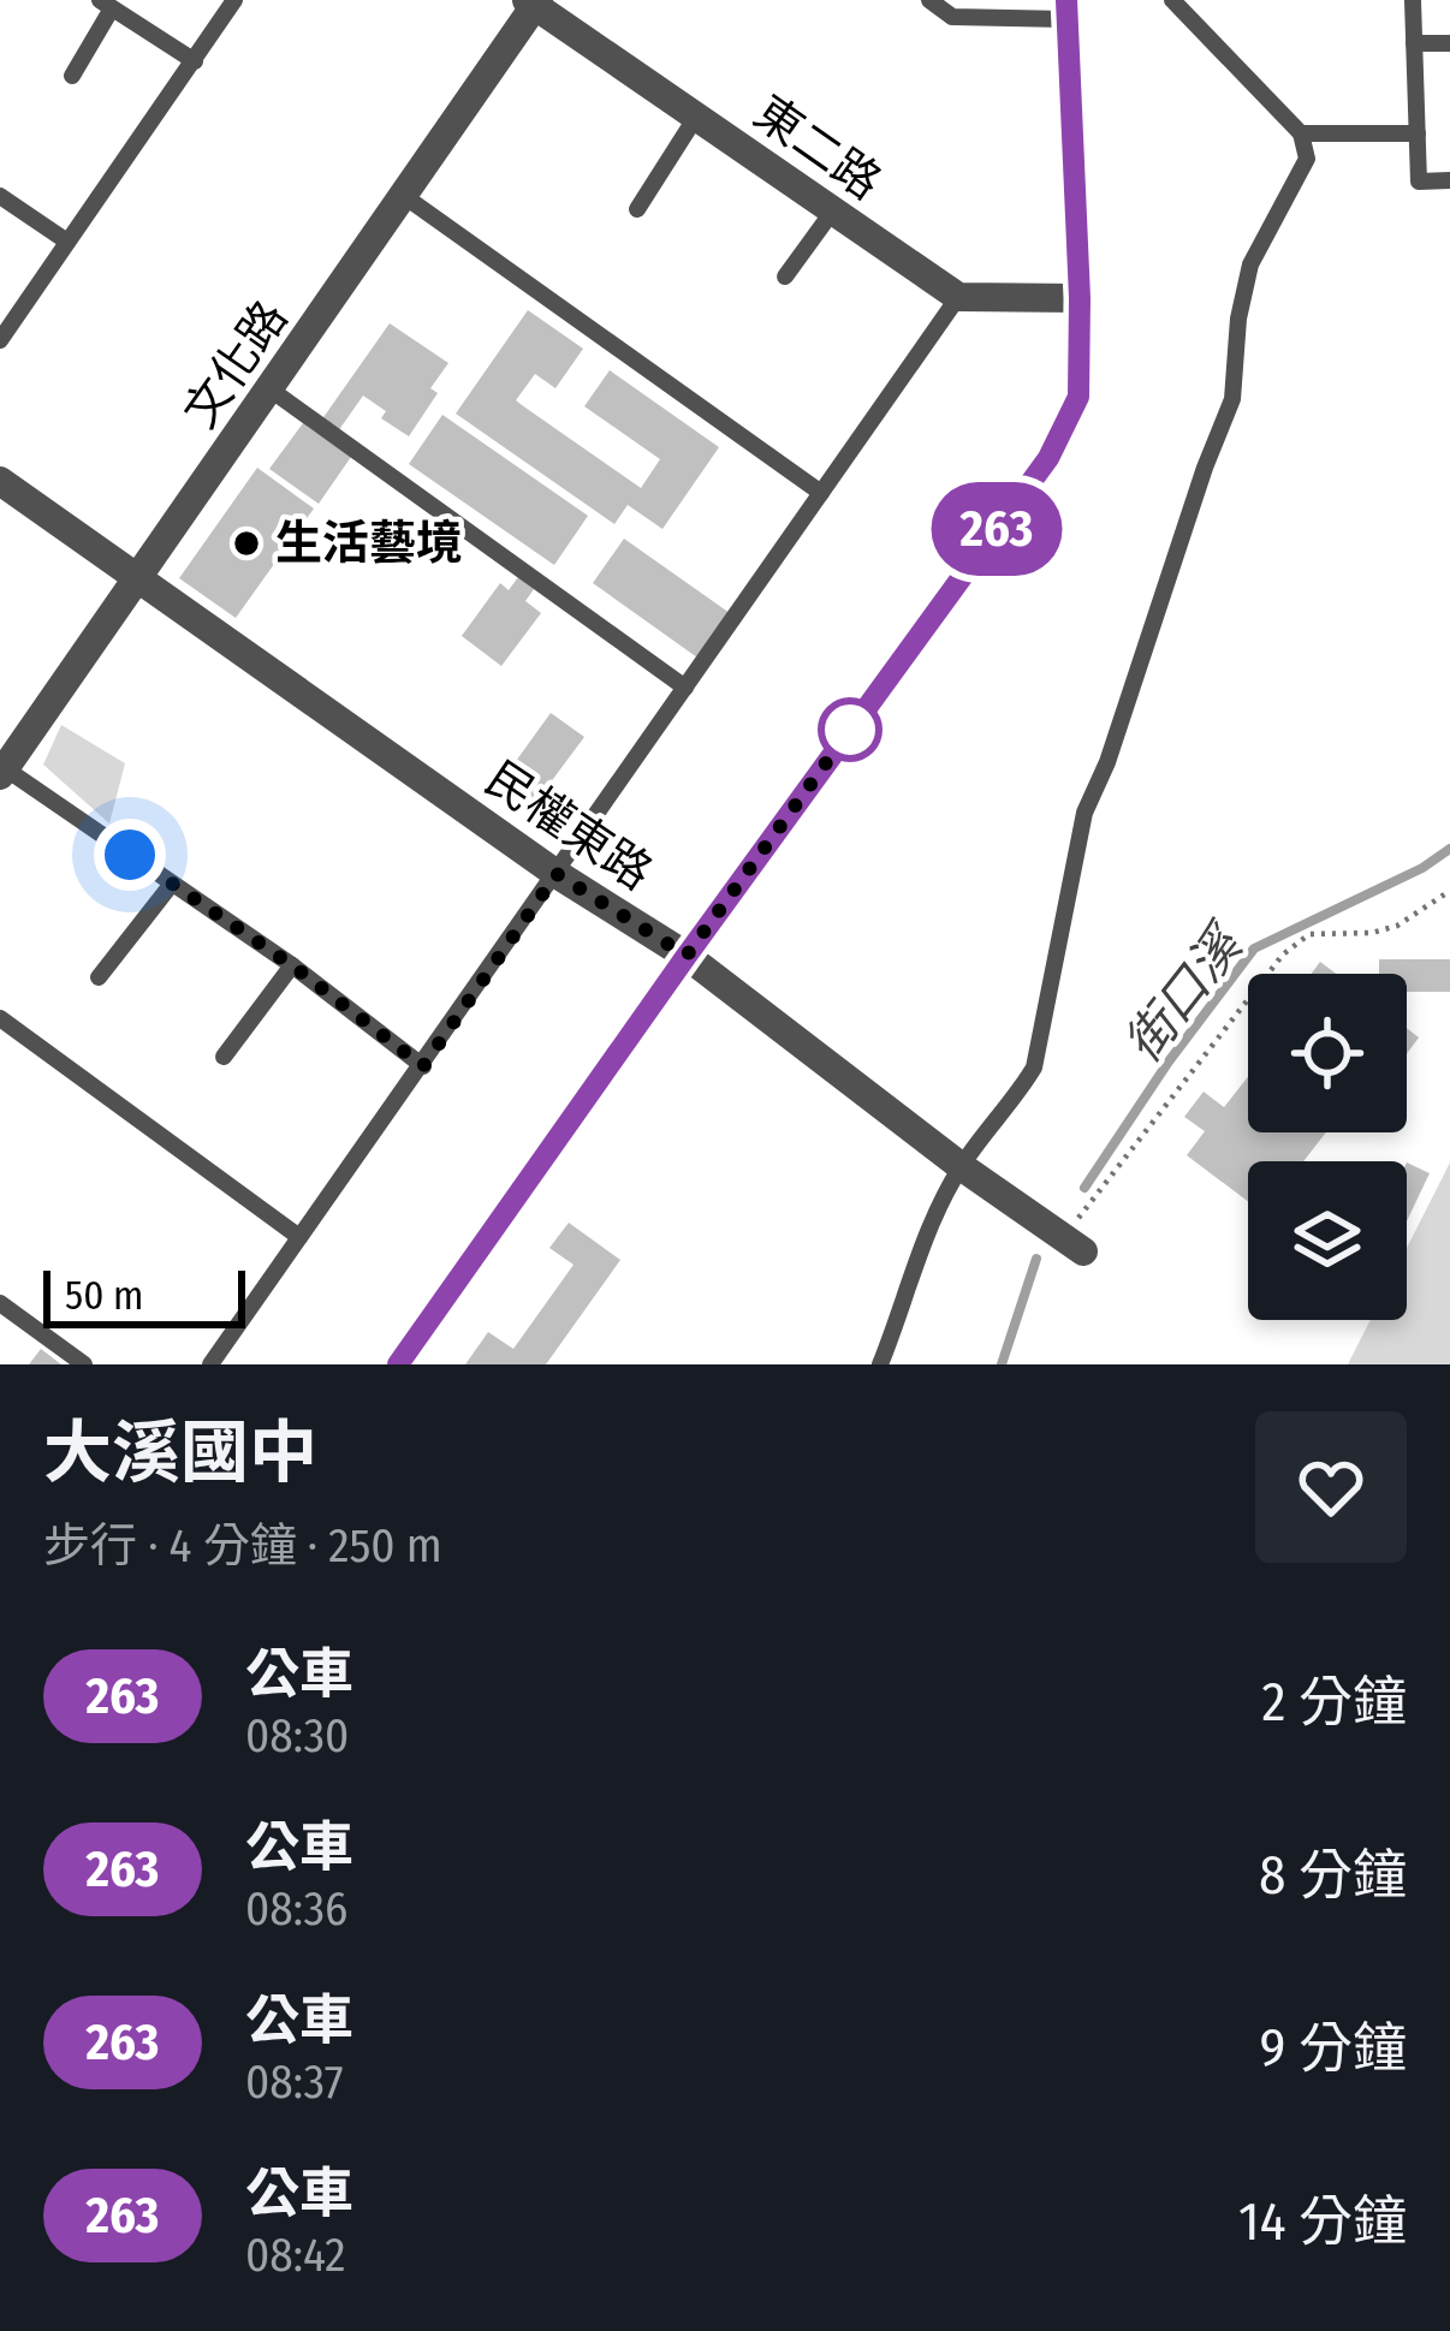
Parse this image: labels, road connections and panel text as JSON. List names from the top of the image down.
{
  "streets": {
    "street": ["東二路", "文化路", "民權東路"]
  },
  "crossings": [
    ["東二路", "文化路"],
    ["文化路", "民權東路"]
  ],
  "water": ["街口溪"],
  "places": ["生活藝境"],
  "lines": ["bus line 263"],
  "scale_bar": "50 m",
  "page": {
    "on_map": "263",
    "scale": "50 m",
    "heading": ["大溪國中", "步行 · 4 分鐘 · 250 m"],
    "list": [
      {
        "mark": "263",
        "name": "公車",
        "note": "08:30",
        "value": "2 分鐘"
      },
      {
        "mark": "263",
        "name": "公車",
        "note": "08:36",
        "value": "8 分鐘"
      },
      {
        "mark": "263",
        "name": "公車",
        "note": "08:37",
        "value": "9 分鐘"
      },
      {
        "mark": "263",
        "name": "公車",
        "note": "08:42",
        "value": "14 分鐘"
      }
    ]
  }
}
